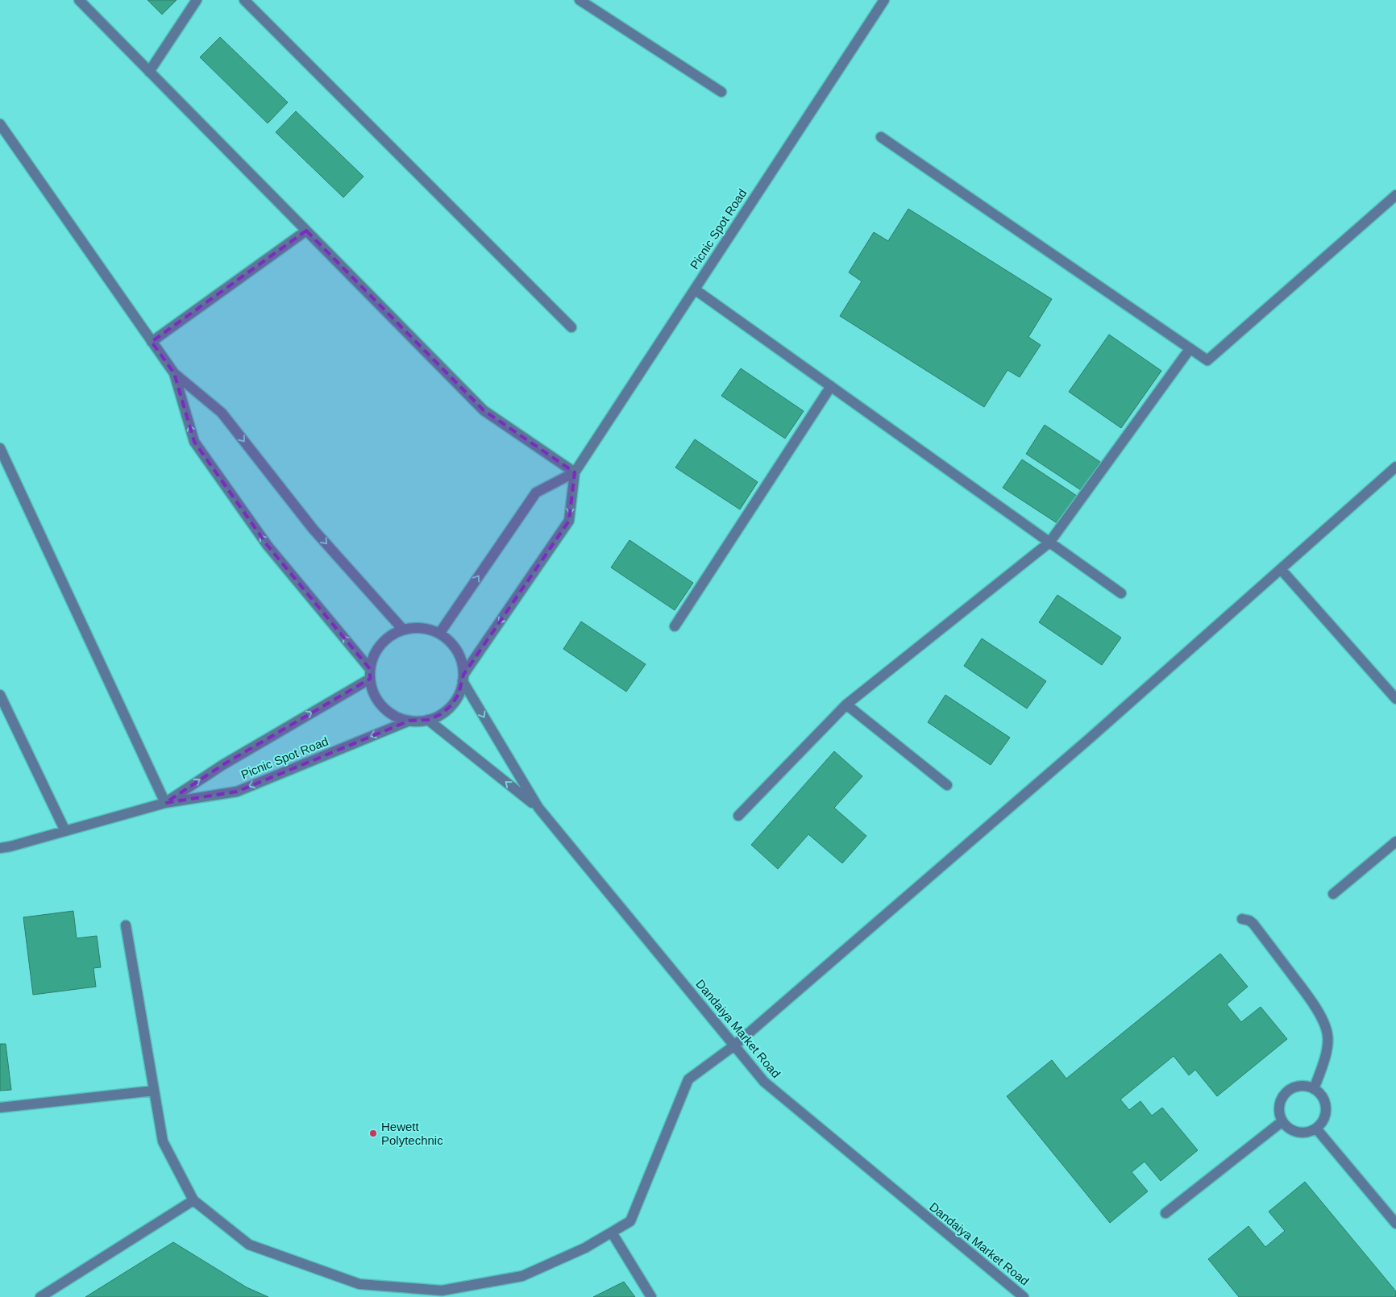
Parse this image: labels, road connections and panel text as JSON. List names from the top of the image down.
{
  "streets": {
    "street": ["Picnic Spot Road", "Dandaiya Market Road"]
  },
  "places": ["Hewett Polytechnic"]
}
